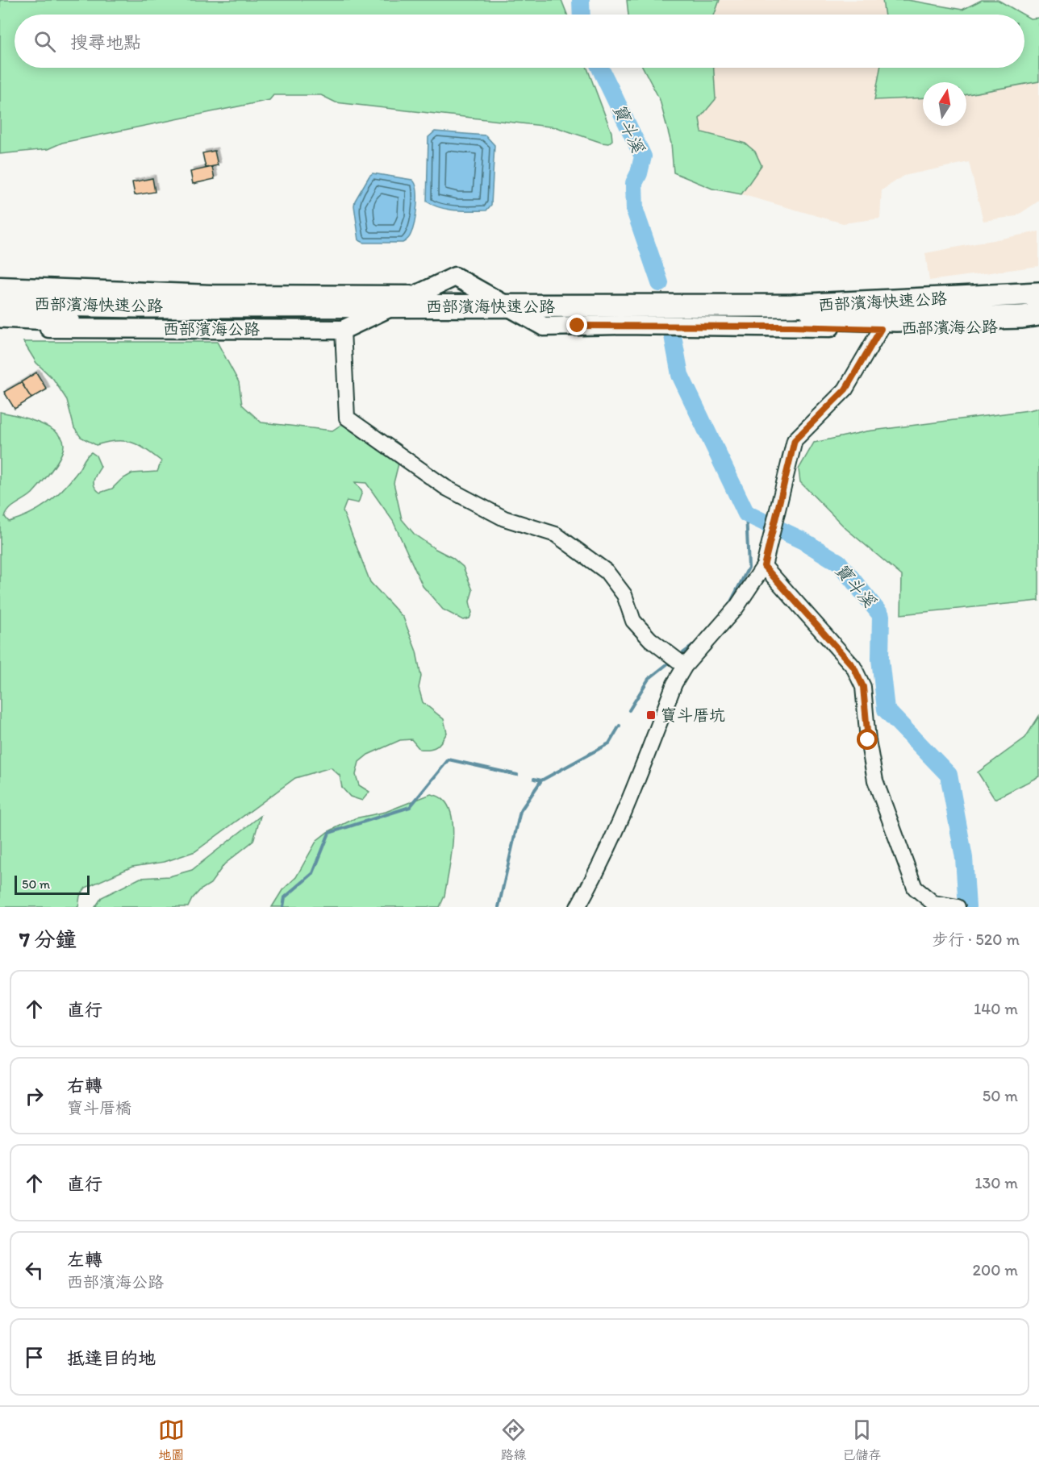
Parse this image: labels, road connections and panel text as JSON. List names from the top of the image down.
{
  "streets": {
    "highway": ["西部濱海快速公路"],
    "main road": ["西部濱海公路"]
  },
  "water": ["寶斗溪"],
  "places": {
    "transit": ["寶斗厝坑"]
  },
  "scale_bar": "50 m",
  "north": "top",
  "page": {
    "search": "搜尋地點",
    "scale": "50 m",
    "heading": ["7 分鐘", "步行 · 520 m"],
    "list": [
      ["直行", "140 m"],
      ["右轉", "寶斗厝橋", "50 m"],
      ["直行", "130 m"],
      ["左轉", "西部濱海公路", "200 m"],
      "抵達目的地"
    ],
    "nav": ["地圖", "路線", "已儲存"]
  }
}
